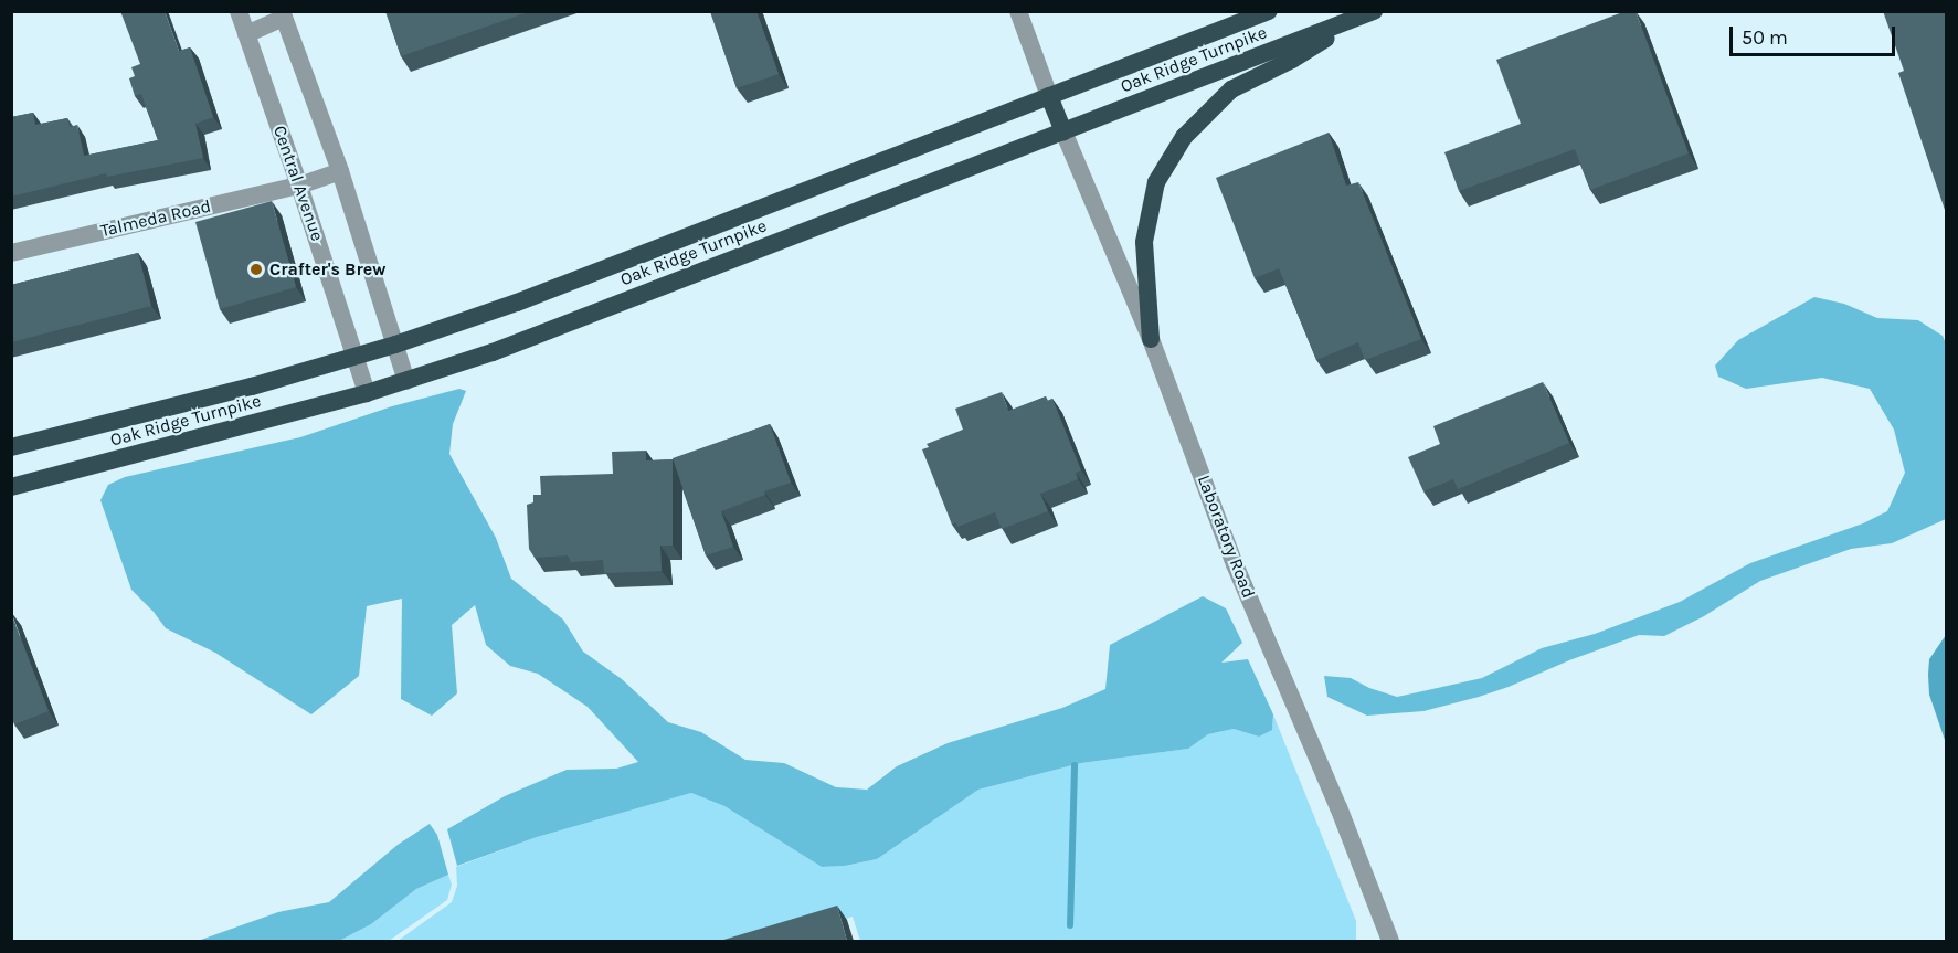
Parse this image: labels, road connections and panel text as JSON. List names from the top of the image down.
{
  "streets": {
    "highway": ["Oak Ridge Turnpike"],
    "street": ["Central Avenue", "Talmeda Road", "Laboratory Road"]
  },
  "crossings": [
    ["Oak Ridge Turnpike", "Central Avenue"],
    ["Oak Ridge Turnpike", "Laboratory Road"],
    ["Central Avenue", "Talmeda Road"]
  ],
  "places": ["Crafter's Brew"],
  "scale_bar": "50 m"
}
